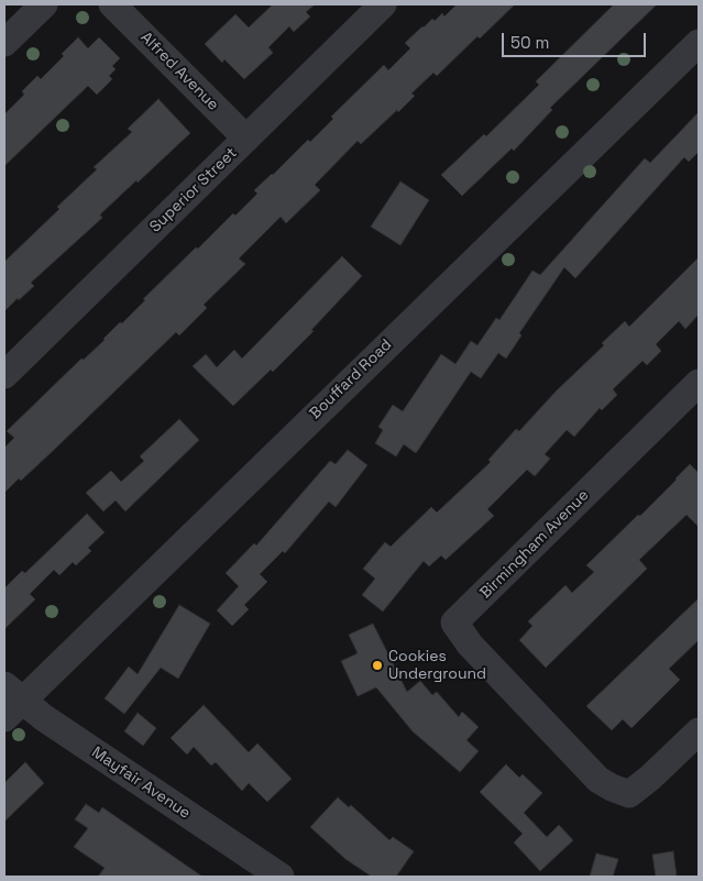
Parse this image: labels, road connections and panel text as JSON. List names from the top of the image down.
{
  "streets": {
    "street": [
      "Alfred Avenue",
      "Superior Street",
      "Bouffard Road",
      "Birmingham Avenue",
      "Mayfair Avenue"
    ]
  },
  "crossings": [
    ["Alfred Avenue", "Superior Street"],
    ["Bouffard Road", "Mayfair Avenue"]
  ],
  "places": ["Cookies Underground"],
  "scale_bar": "50 m"
}
